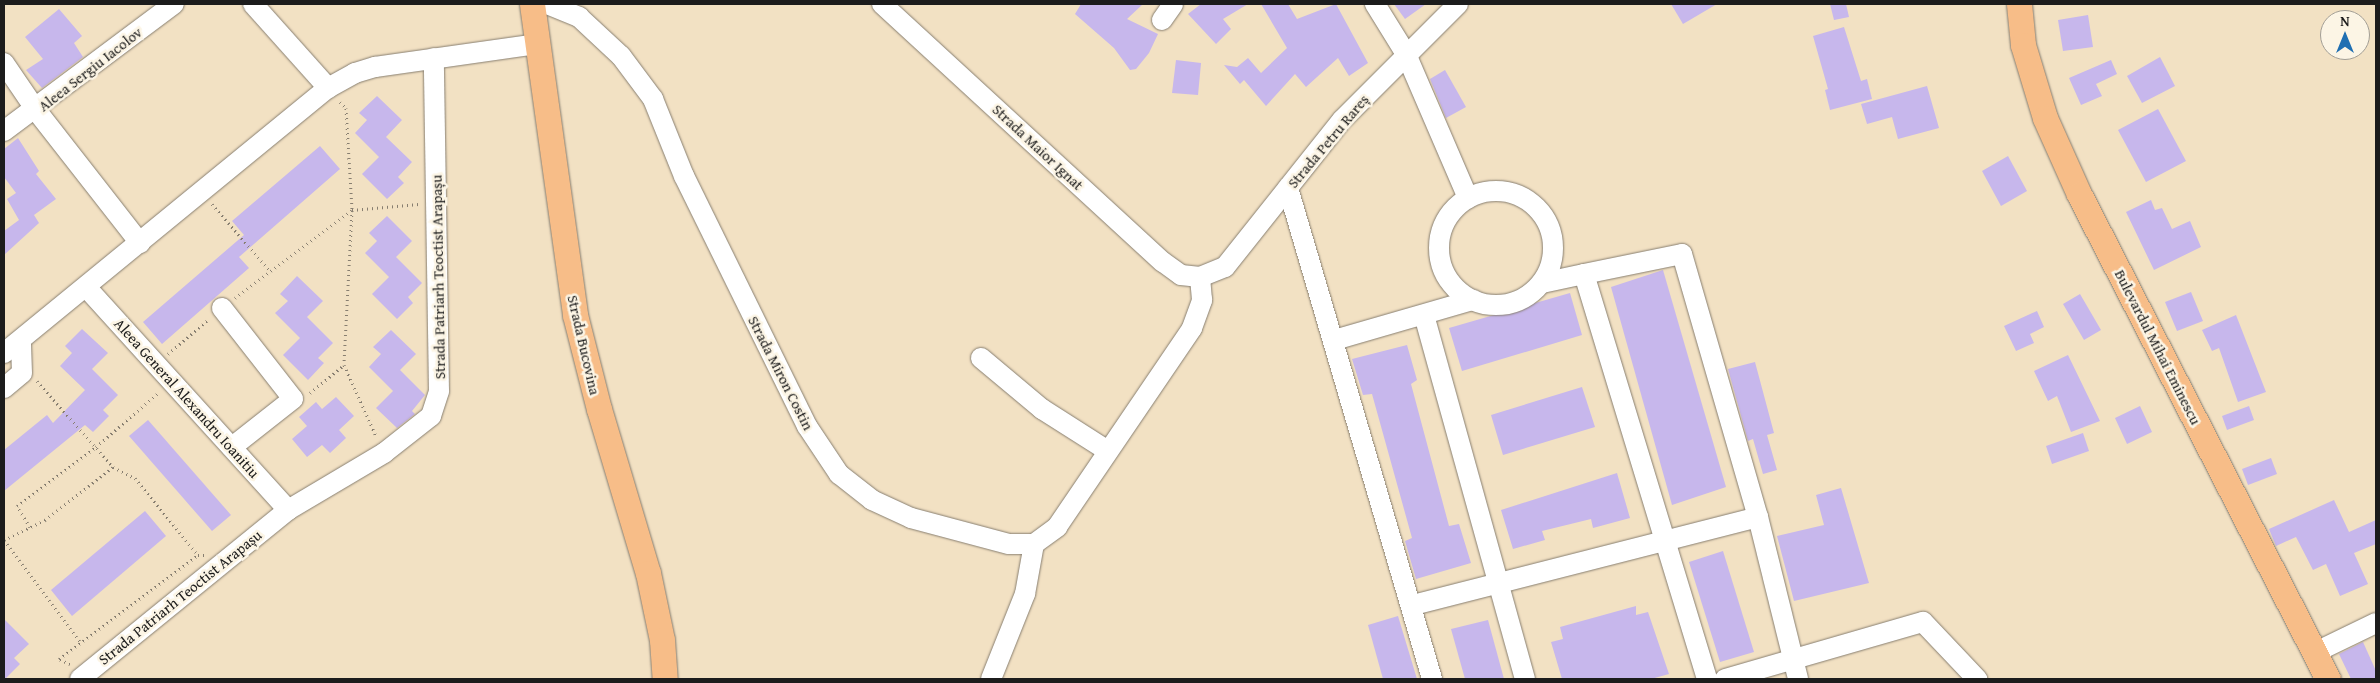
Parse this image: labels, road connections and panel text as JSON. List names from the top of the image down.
{
  "streets": {
    "main road": ["Strada Bucovina", "Bulevardul Mihai Eminescu"],
    "street": [
      "Aleea Sergiu Iacolov",
      "Strada Petru Rareș",
      "Strada Maior Ignat",
      "Strada Patriarh Teoctist Arapașu",
      "Strada Miron Costin",
      "Aleea General Alexandru Ioanitiu"
    ]
  },
  "crossings": [
    ["Strada Petru Rareș", "Strada Maior Ignat"],
    ["Strada Patriarh Teoctist Arapașu", "Aleea General Alexandru Ioanitiu"]
  ],
  "north": "top"
}
